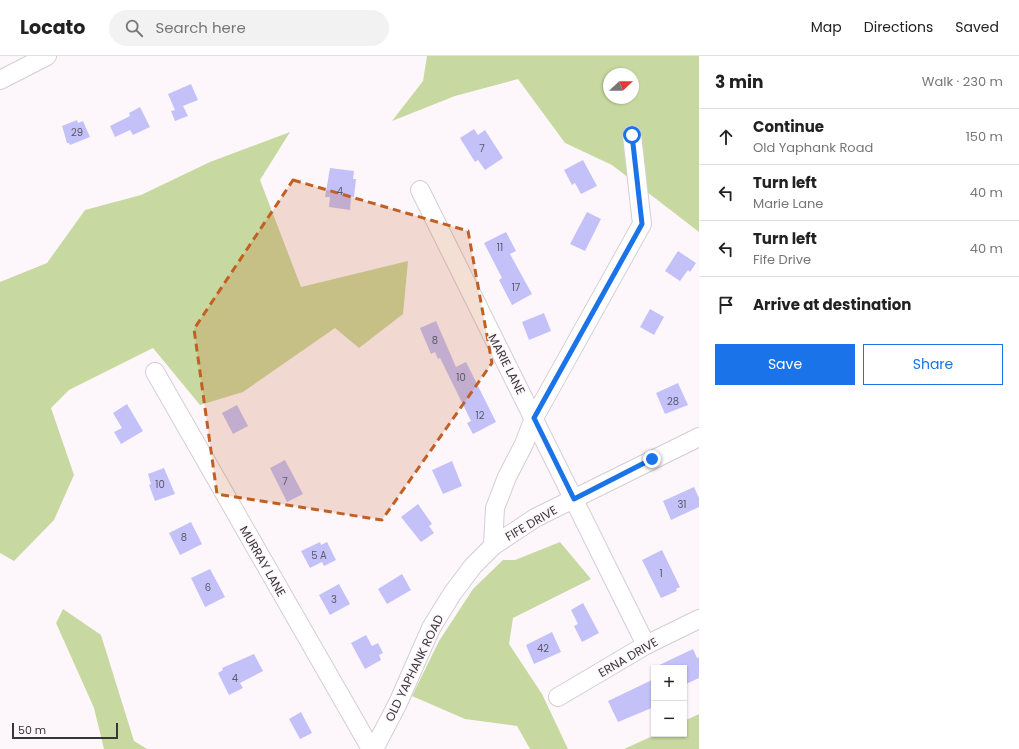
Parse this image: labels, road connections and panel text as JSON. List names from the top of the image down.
{
  "streets": {
    "street": [
      "MARIE LANE",
      "FIFE DRIVE",
      "MURRAY LANE",
      "ERNA DRIVE",
      "OLD YAPHANK ROAD"
    ]
  },
  "crossings": [
    ["MARIE LANE", "FIFE DRIVE"],
    ["MARIE LANE", "ERNA DRIVE"],
    ["FIFE DRIVE", "OLD YAPHANK ROAD"],
    ["MURRAY LANE", "OLD YAPHANK ROAD"]
  ],
  "house_numbers": [
    "29",
    "7",
    "4",
    "11",
    "17",
    "8",
    "10",
    "28",
    "12",
    "7",
    "10",
    "31",
    "8",
    "5 A",
    "1",
    "6",
    "3",
    "42",
    "4"
  ],
  "scale_bar": "50 m",
  "north": "right",
  "page": {
    "header": "Locato",
    "search": "Search here",
    "nav": ["Map", "Directions", "Saved"],
    "heading": ["3 min", "Walk · 230 m"],
    "list": [
      ["Continue", "Old Yaphank Road", "150 m"],
      ["Turn left", "Marie Lane", "40 m"],
      ["Turn left", "Fife Drive", "40 m"],
      "Arrive at destination"
    ],
    "buttons": ["Save", "Share"],
    "map_buttons": ["+", "−"],
    "scale": "50 m"
  }
}
